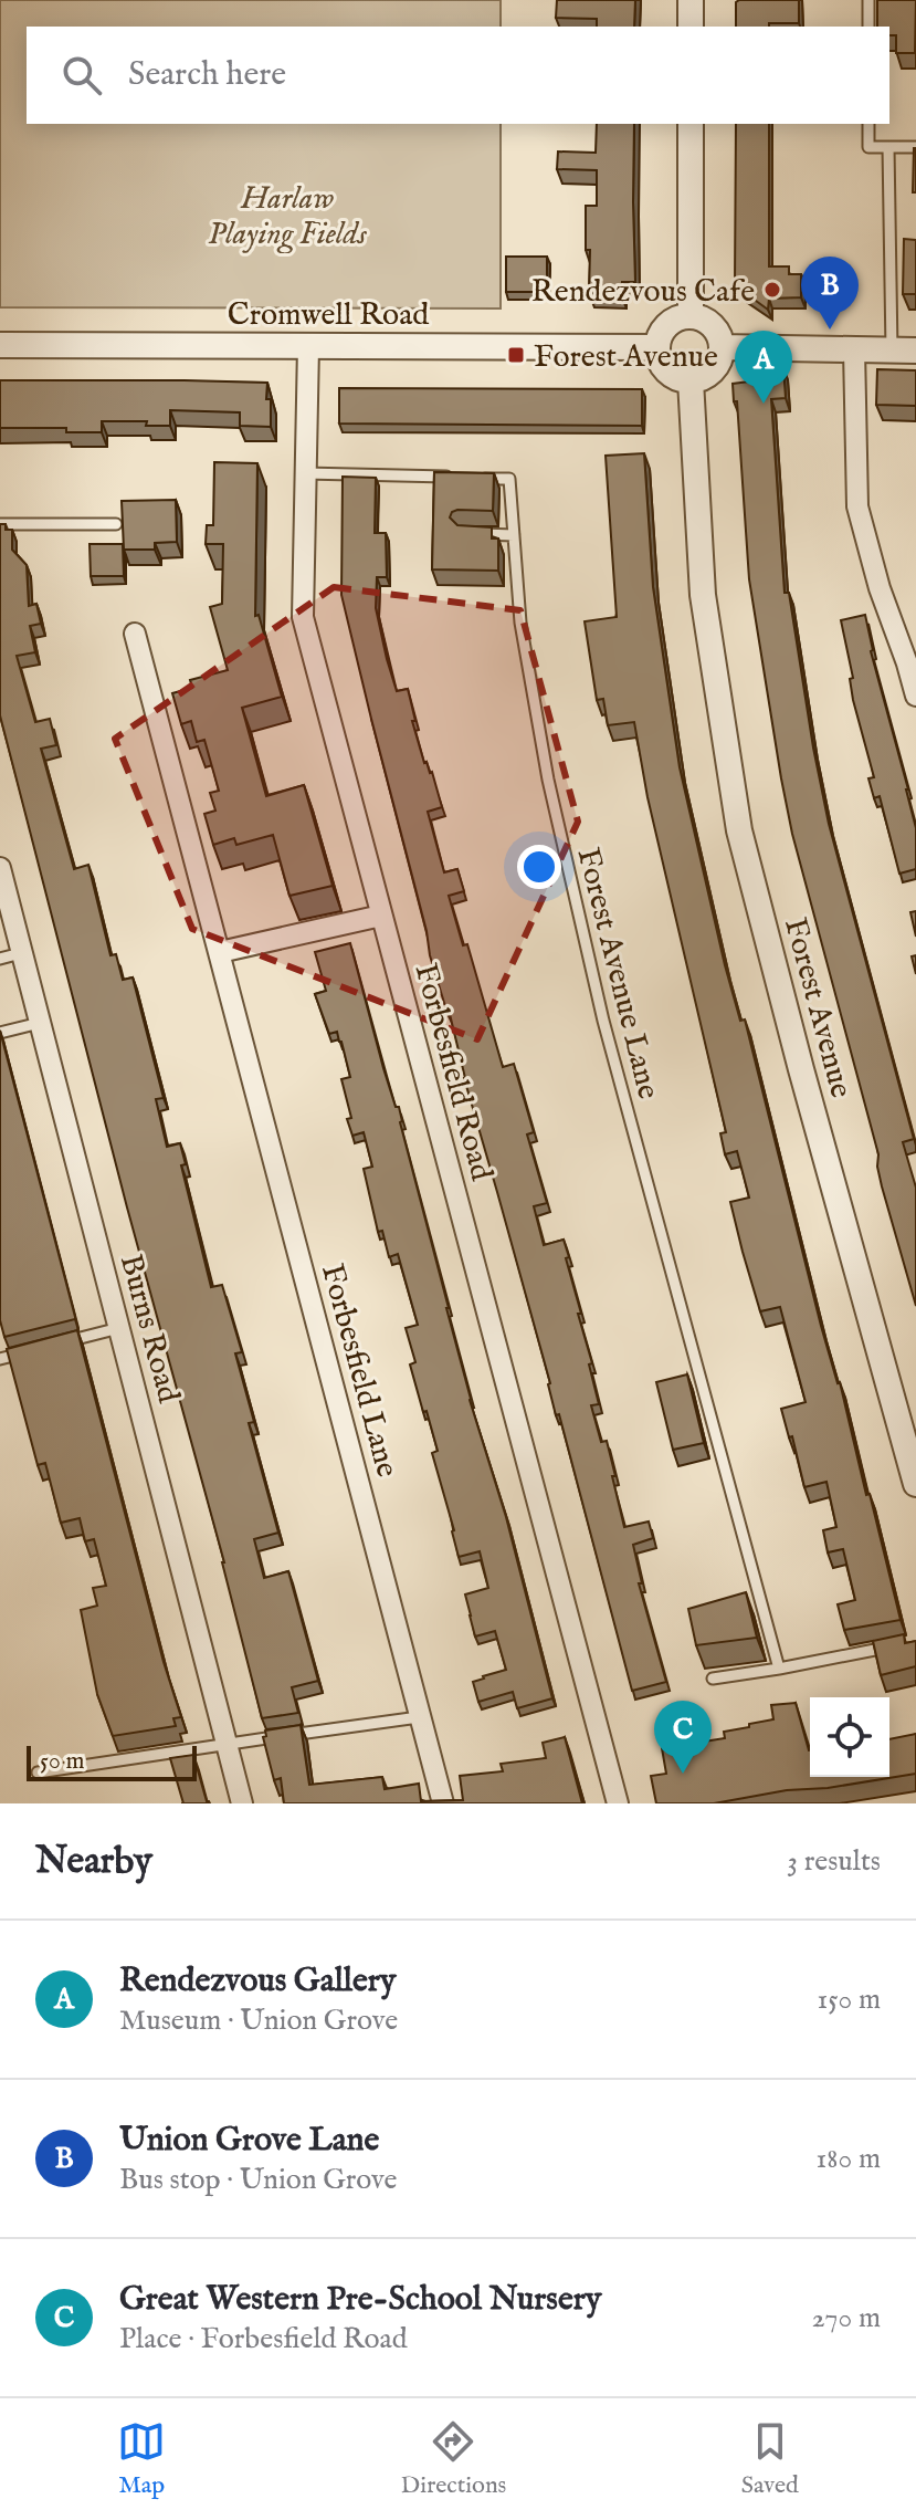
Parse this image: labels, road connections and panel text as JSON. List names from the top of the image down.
{
  "streets": {
    "street": [
      "Cromwell Road",
      "Forest Avenue",
      "Forbesfield Road",
      "Burns Road",
      "Forbesfield Lane"
    ],
    "lane": ["Forest Avenue Lane"]
  },
  "crossings": [
    ["Cromwell Road", "Forest Avenue"],
    ["Cromwell Road", "Forbesfield Road"]
  ],
  "parks": ["Harlaw Playing Fields"],
  "places": {
    "other": ["Rendezvous Cafe"],
    "transit": ["Forest Avenue"]
  },
  "scale_bar": "50 m",
  "page": {
    "search": "Search here",
    "pins": ["B", "A", "C"],
    "scale": "50 m",
    "heading": ["Nearby", "3 results"],
    "list": [
      {
        "mark": "A",
        "name": "Rendezvous Gallery",
        "note": "Museum · Union Grove",
        "value": "150 m"
      },
      {
        "mark": "B",
        "name": "Union Grove Lane",
        "note": "Bus stop · Union Grove",
        "value": "180 m"
      },
      {
        "mark": "C",
        "name": "Great Western Pre-School Nursery",
        "note": "Place · Forbesfield Road",
        "value": "270 m"
      }
    ],
    "nav": ["Map", "Directions", "Saved"]
  }
}
